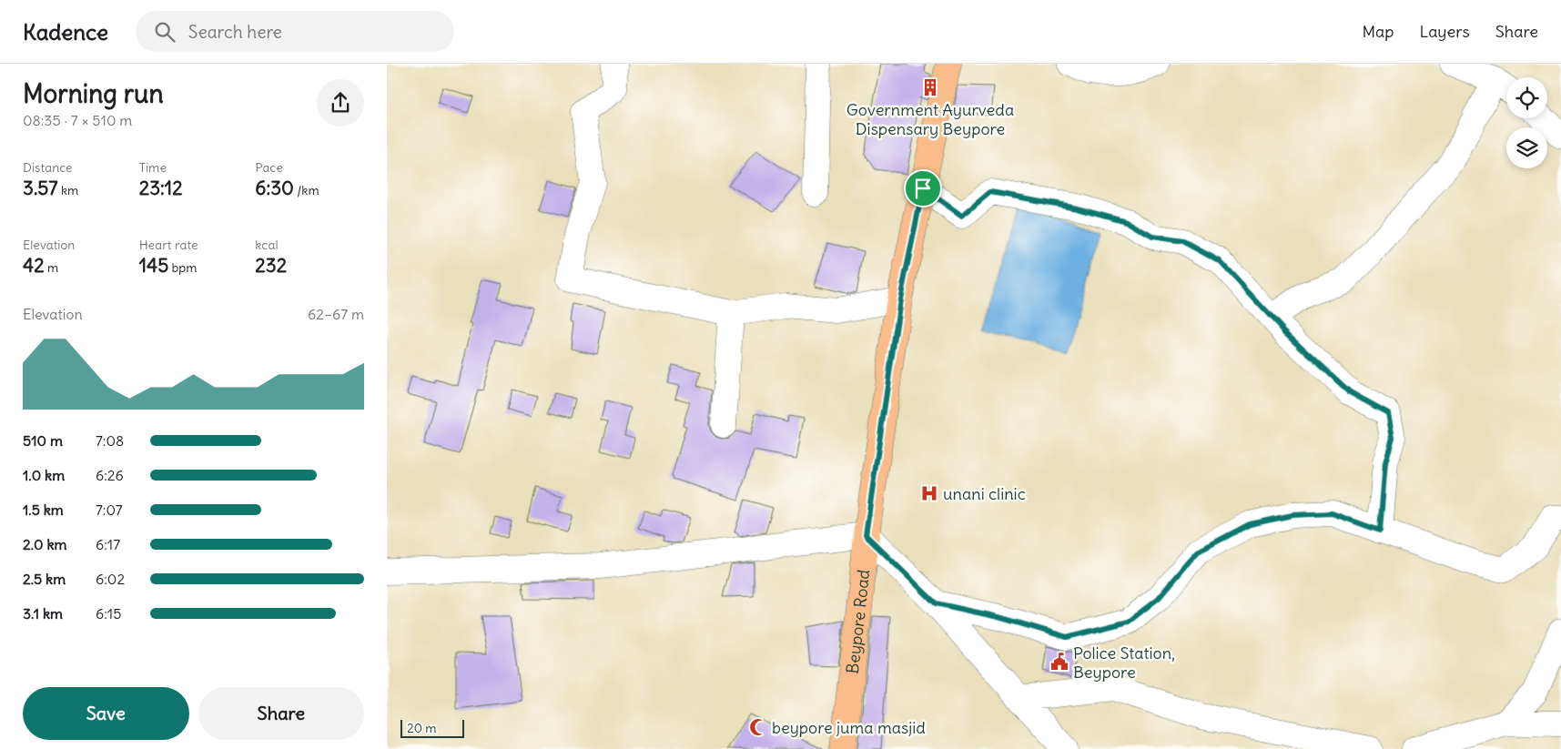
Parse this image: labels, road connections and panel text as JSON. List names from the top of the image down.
{
  "streets": {
    "main road": ["Beypore Road"]
  },
  "places": {
    "building": ["Government Ayurveda Dispensary Beypore"],
    "hospital": ["unani clinic"],
    "public building": ["Police Station, Beypore"],
    "mosque": ["beypore juma masjid"]
  },
  "scale_bar": "20 m",
  "page": {
    "header": "Kadence",
    "search": "Search here",
    "nav": ["Map", "Layers", "Share"],
    "heading": ["Morning run", "08:35 · 7 × 510 m"],
    "stats": [
      ["Distance", "3.57 km"],
      ["Time", "23:12"],
      ["Pace", "6:30 /km"],
      ["Elevation", "42 m"],
      ["Heart rate", "145 bpm"],
      ["kcal", "232"]
    ],
    "chart": ["Elevation", "62–67 m"],
    "list": [
      {
        "name": "510 m",
        "note": "7:08"
      },
      {
        "name": "1.0 km",
        "note": "6:26"
      },
      {
        "name": "1.5 km",
        "note": "7:07"
      },
      {
        "name": "2.0 km",
        "note": "6:17"
      },
      {
        "name": "2.5 km",
        "note": "6:02"
      },
      {
        "name": "3.1 km",
        "note": "6:15"
      }
    ],
    "buttons": ["Save", "Share"],
    "scale": "20 m"
  }
}
